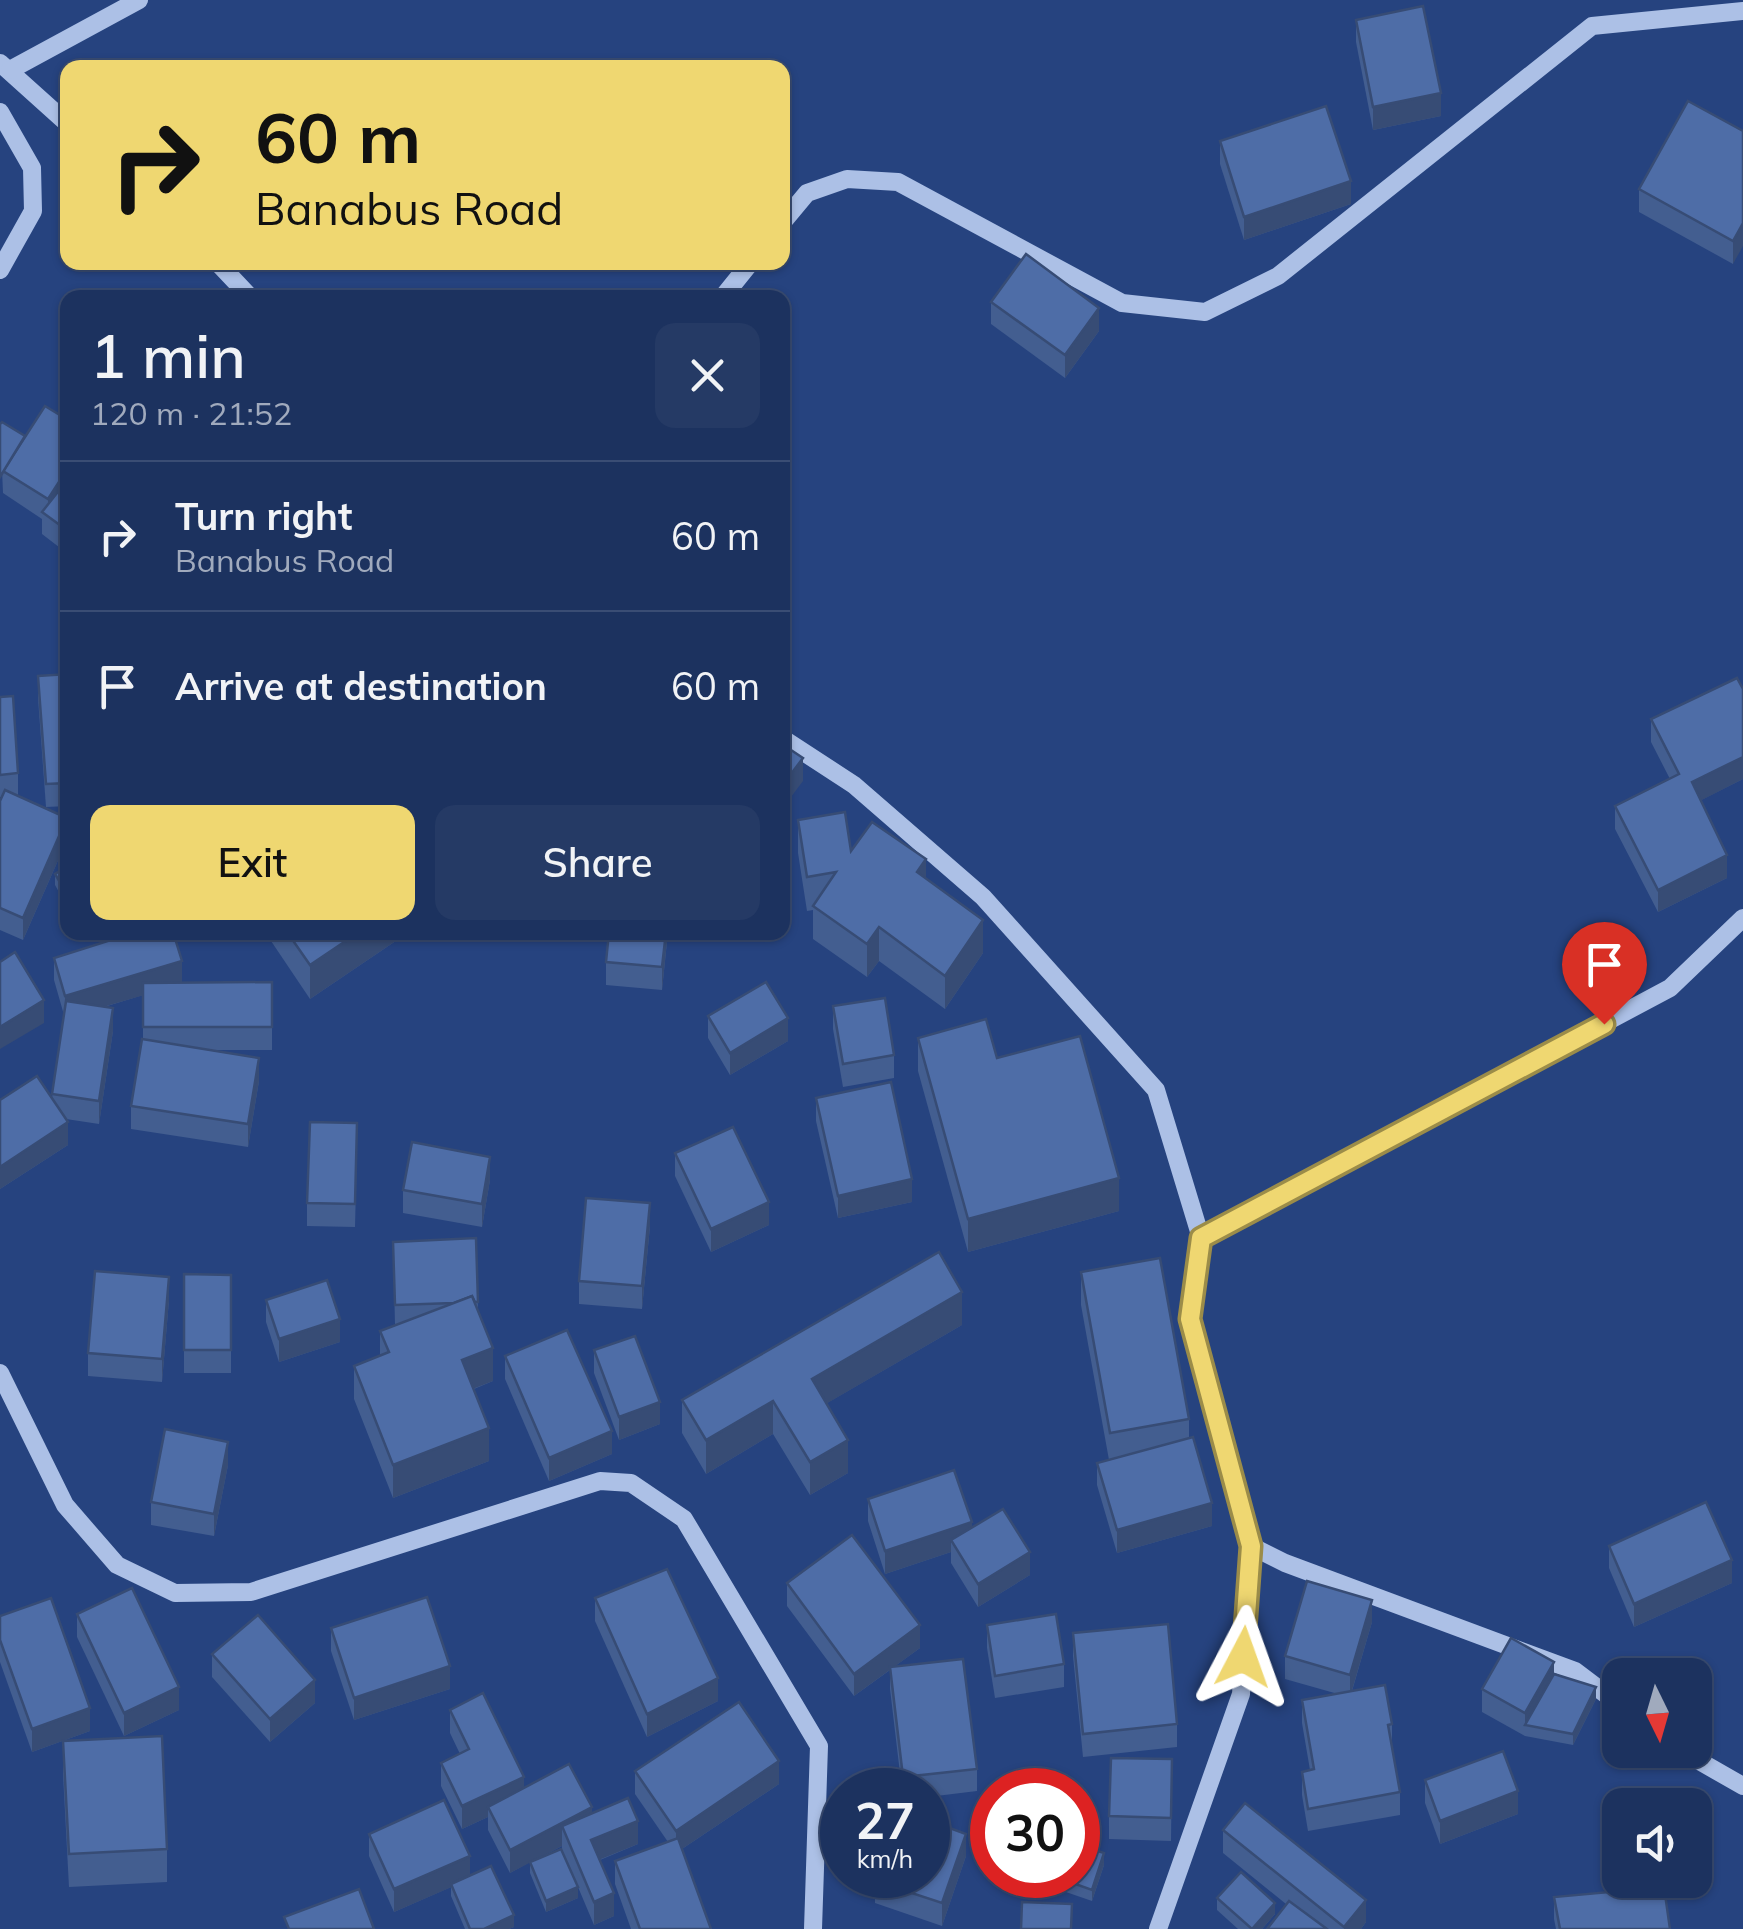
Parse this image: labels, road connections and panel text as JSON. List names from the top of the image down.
{
  "north": "bottom",
  "page": {
    "turn": ["60 m", "Banabus Road"],
    "heading": ["1 min", "120 m · 21:52"],
    "list": [
      {
        "name": "Turn right",
        "note": "Banabus Road",
        "value": "60 m"
      },
      {
        "name": "Arrive at destination",
        "value": "60 m"
      }
    ],
    "buttons": ["Exit", "Share"],
    "speed": "27 km/h",
    "limit": "30"
  }
}
